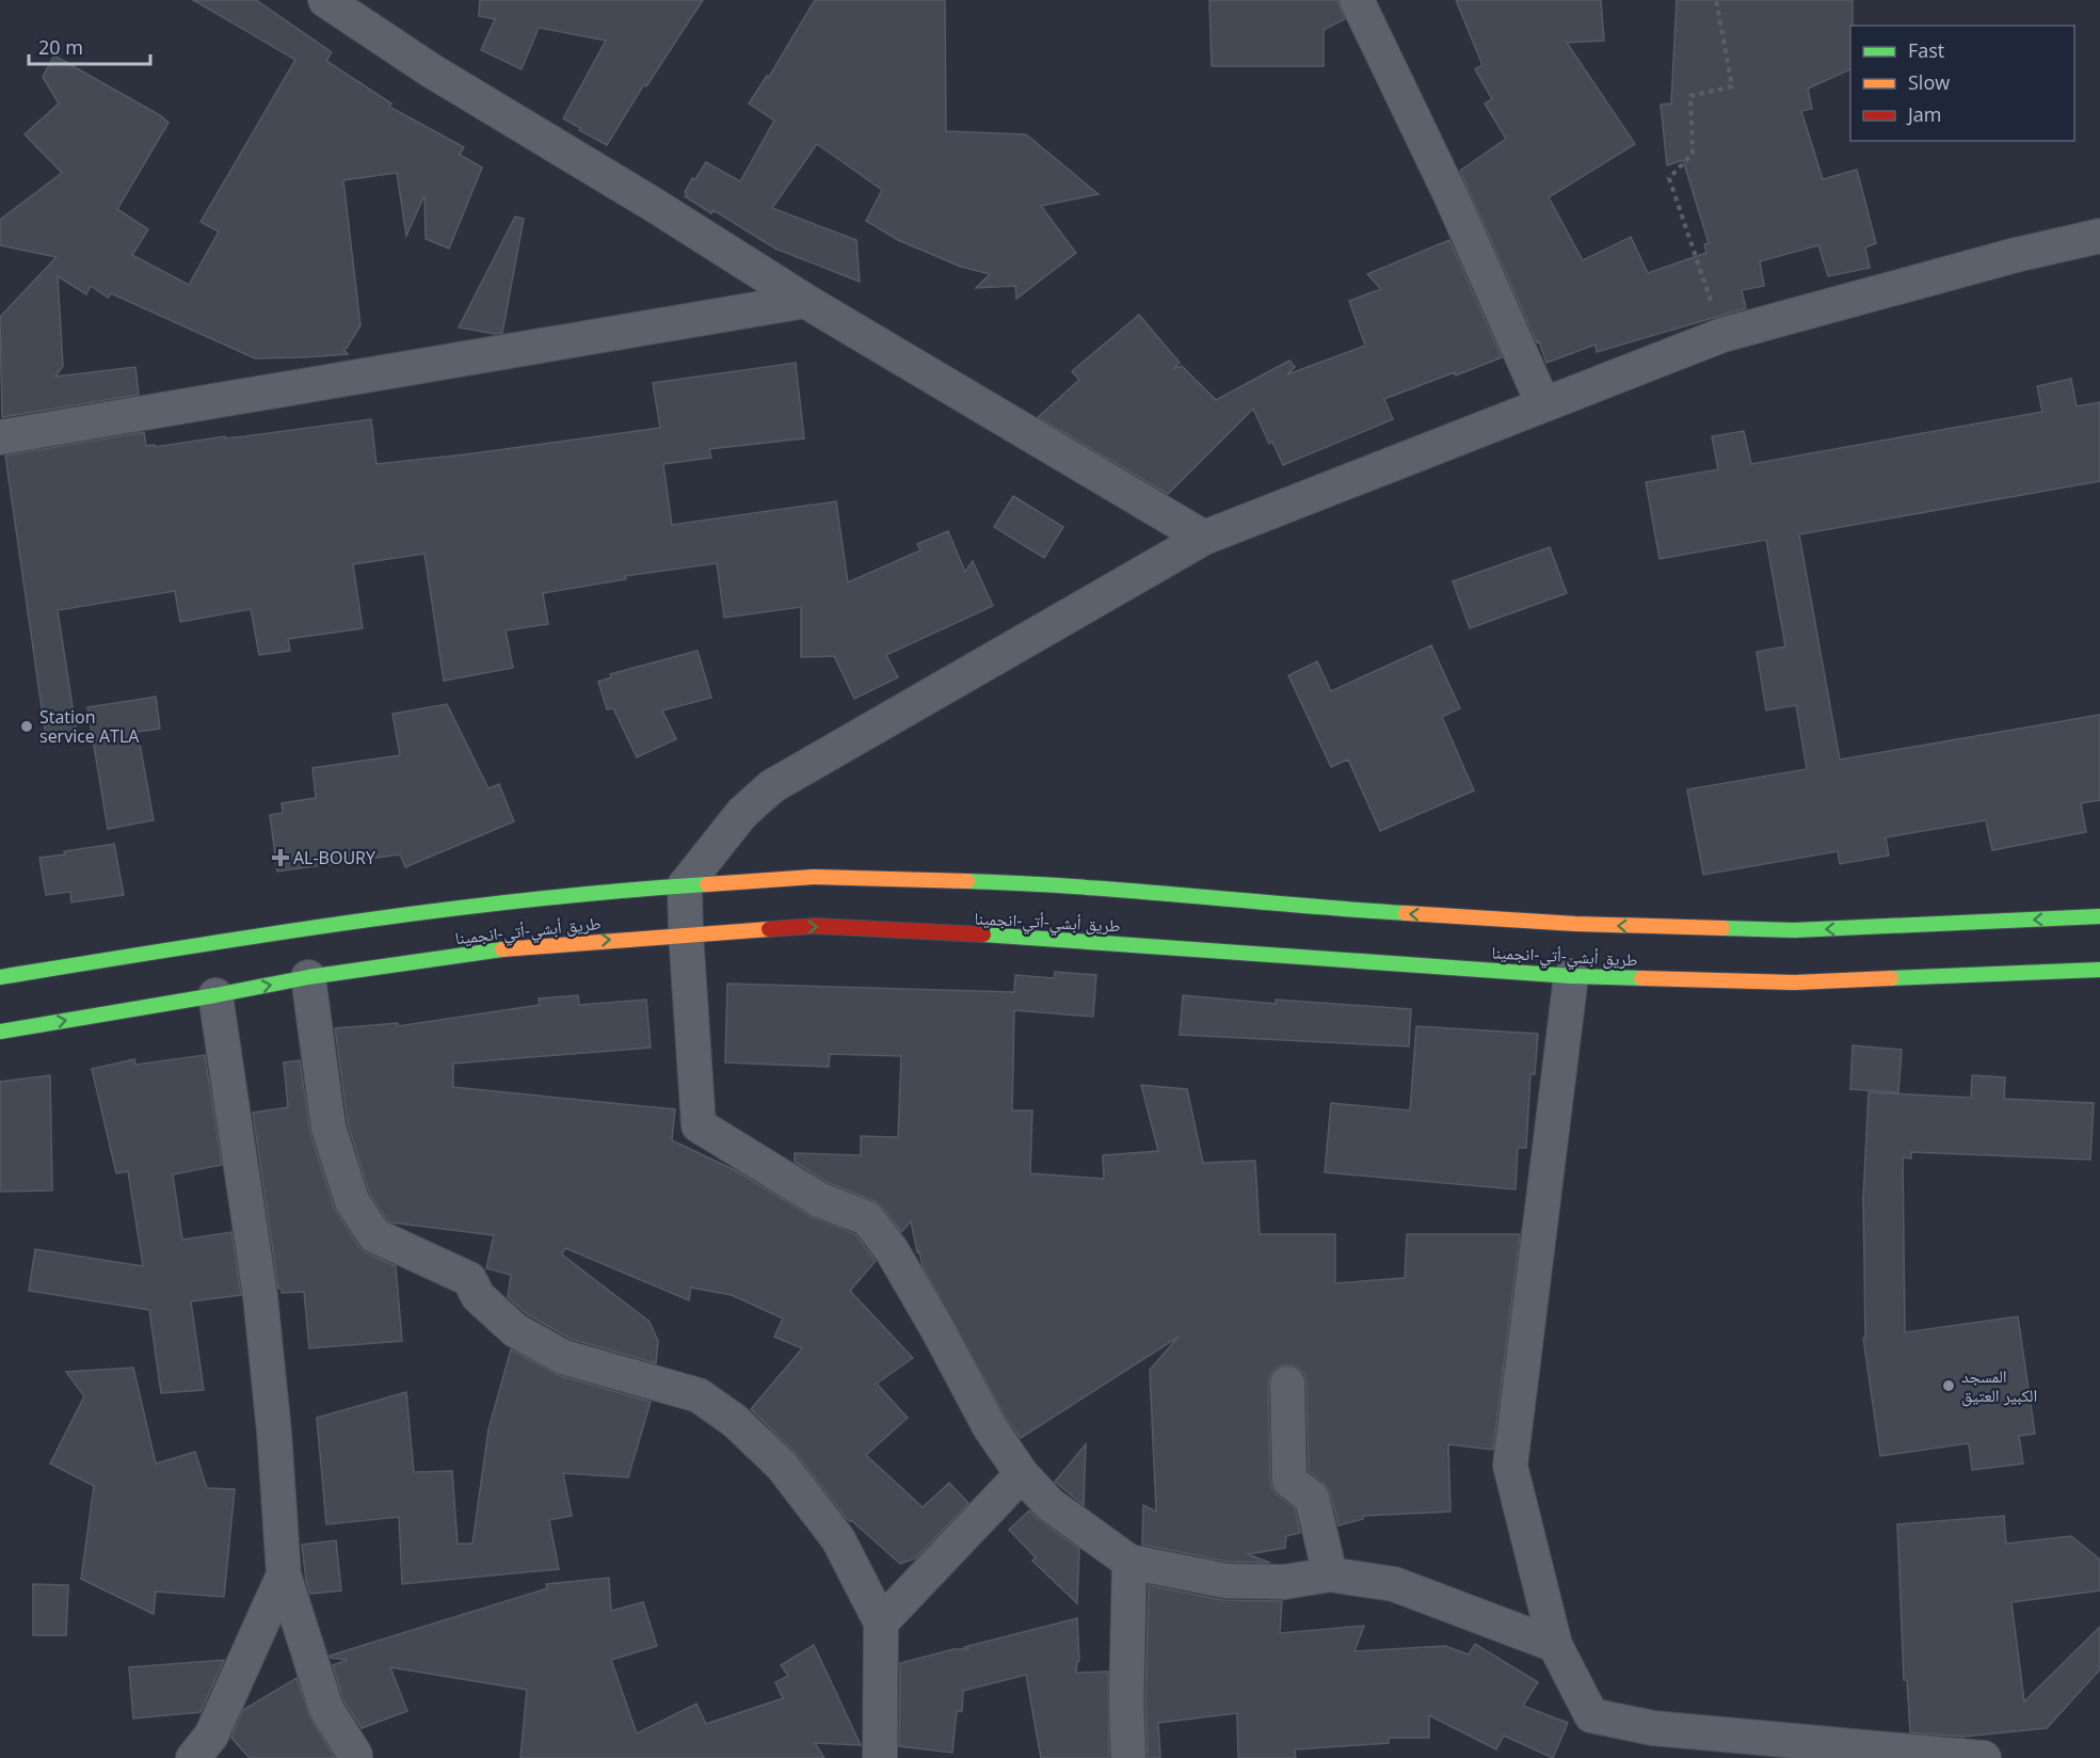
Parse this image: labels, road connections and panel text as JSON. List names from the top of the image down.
{
  "streets": {
    "highway": ["طريق أبشي-أتي-انجمينا"]
  },
  "places": {
    "other": ["Station service ATLA", "المسجد الكبير العتيق"],
    "health": ["AL-BOURY"]
  },
  "legend": ["Fast", "Slow", "Jam"],
  "scale_bar": "20 m"
}
